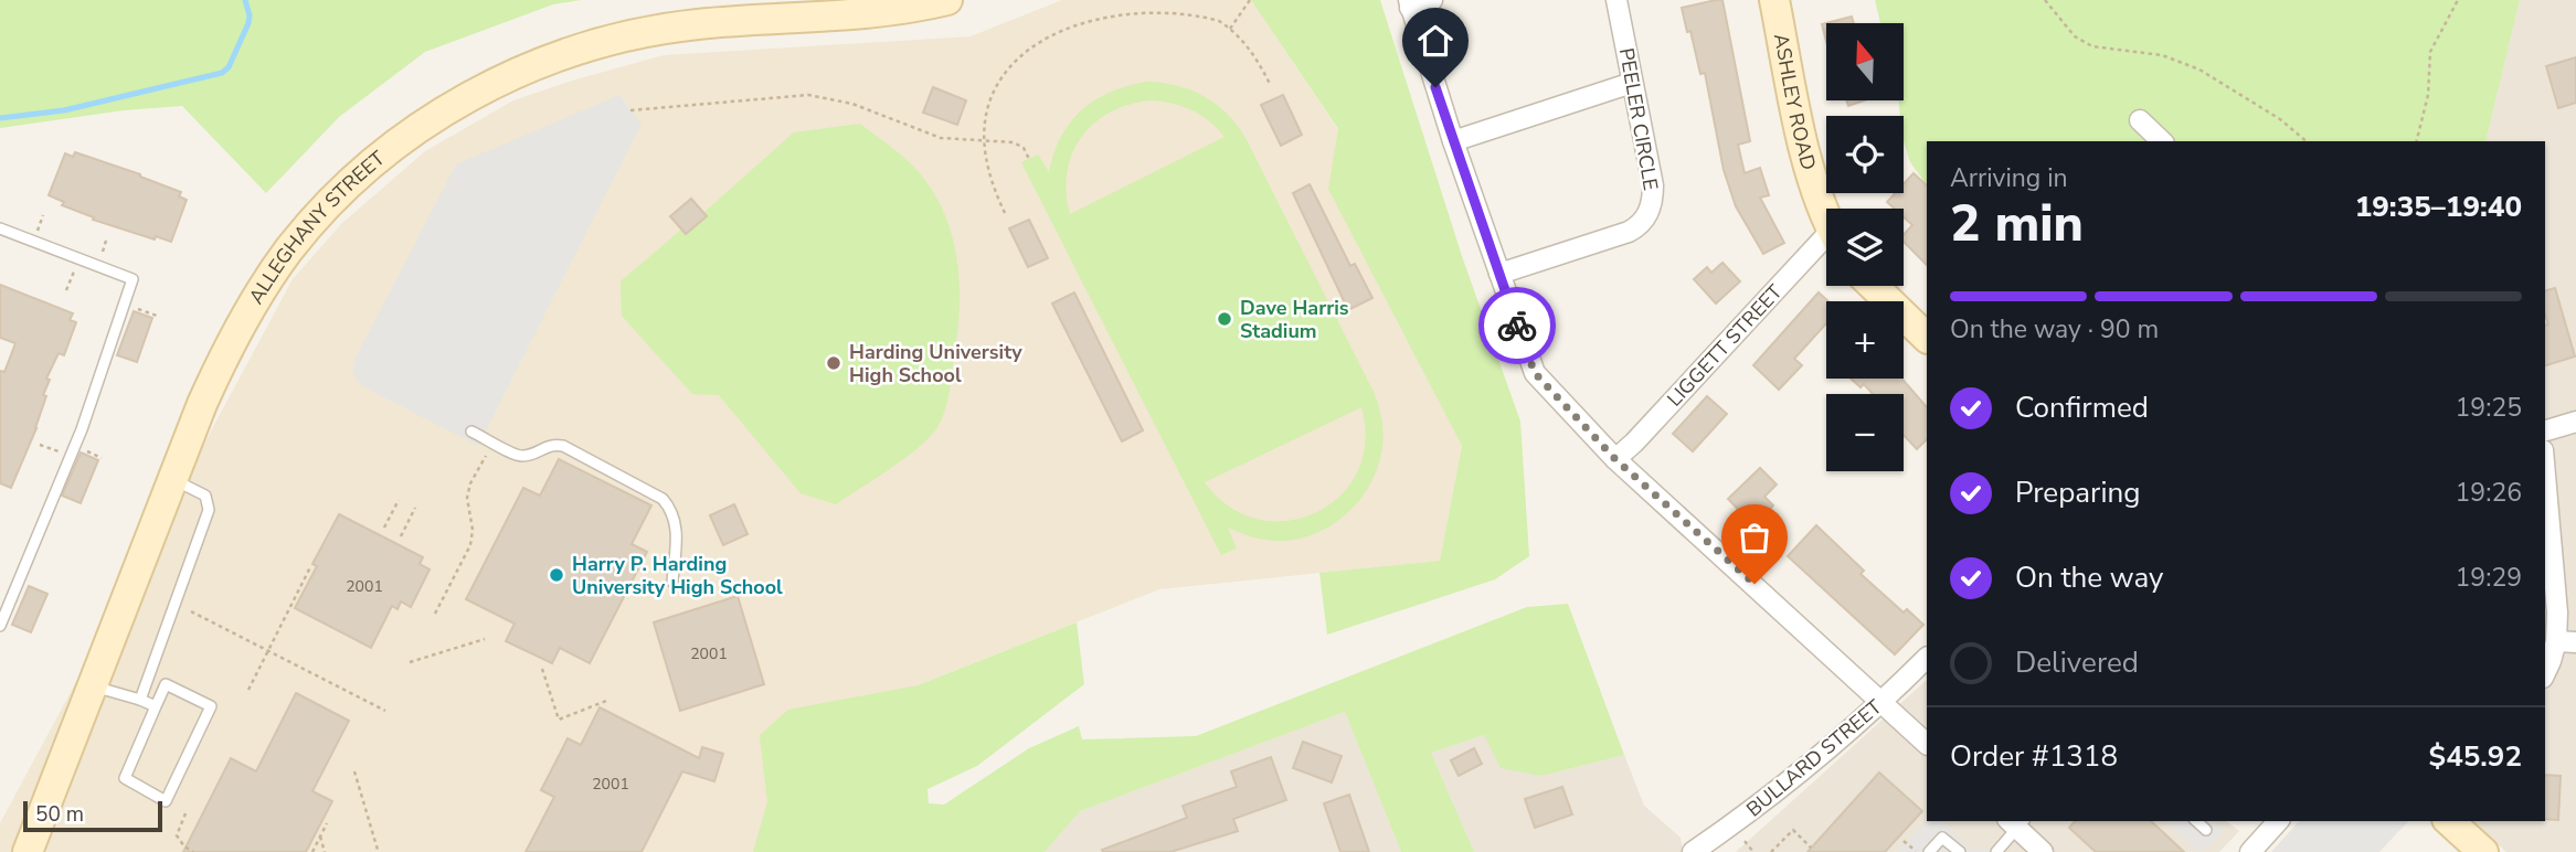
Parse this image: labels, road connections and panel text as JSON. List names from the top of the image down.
{
  "streets": {
    "street": [
      "ASHLEY ROAD",
      "PEELER CIRCLE",
      "ALLEGHANY STREET",
      "LIGGETT STREET",
      "BULLARD STREET"
    ]
  },
  "places": ["Dave Harris Stadium", "Harding University High School", "Harry P. Harding University High School"],
  "house_numbers": ["2001", "2001", "2001"],
  "scale_bar": "50 m",
  "north": "top",
  "page": {
    "map_buttons": ["+", "−"],
    "heading": ["2 min", "Arriving in", "19:35–19:40"],
    "panel": ["Order #1318", "$45.92"],
    "bar": "On the way · 90 m",
    "list": [
      ["Confirmed", "19:25"],
      ["Preparing", "19:26"],
      ["On the way", "19:29"],
      "Delivered"
    ],
    "scale": "50 m"
  }
}
